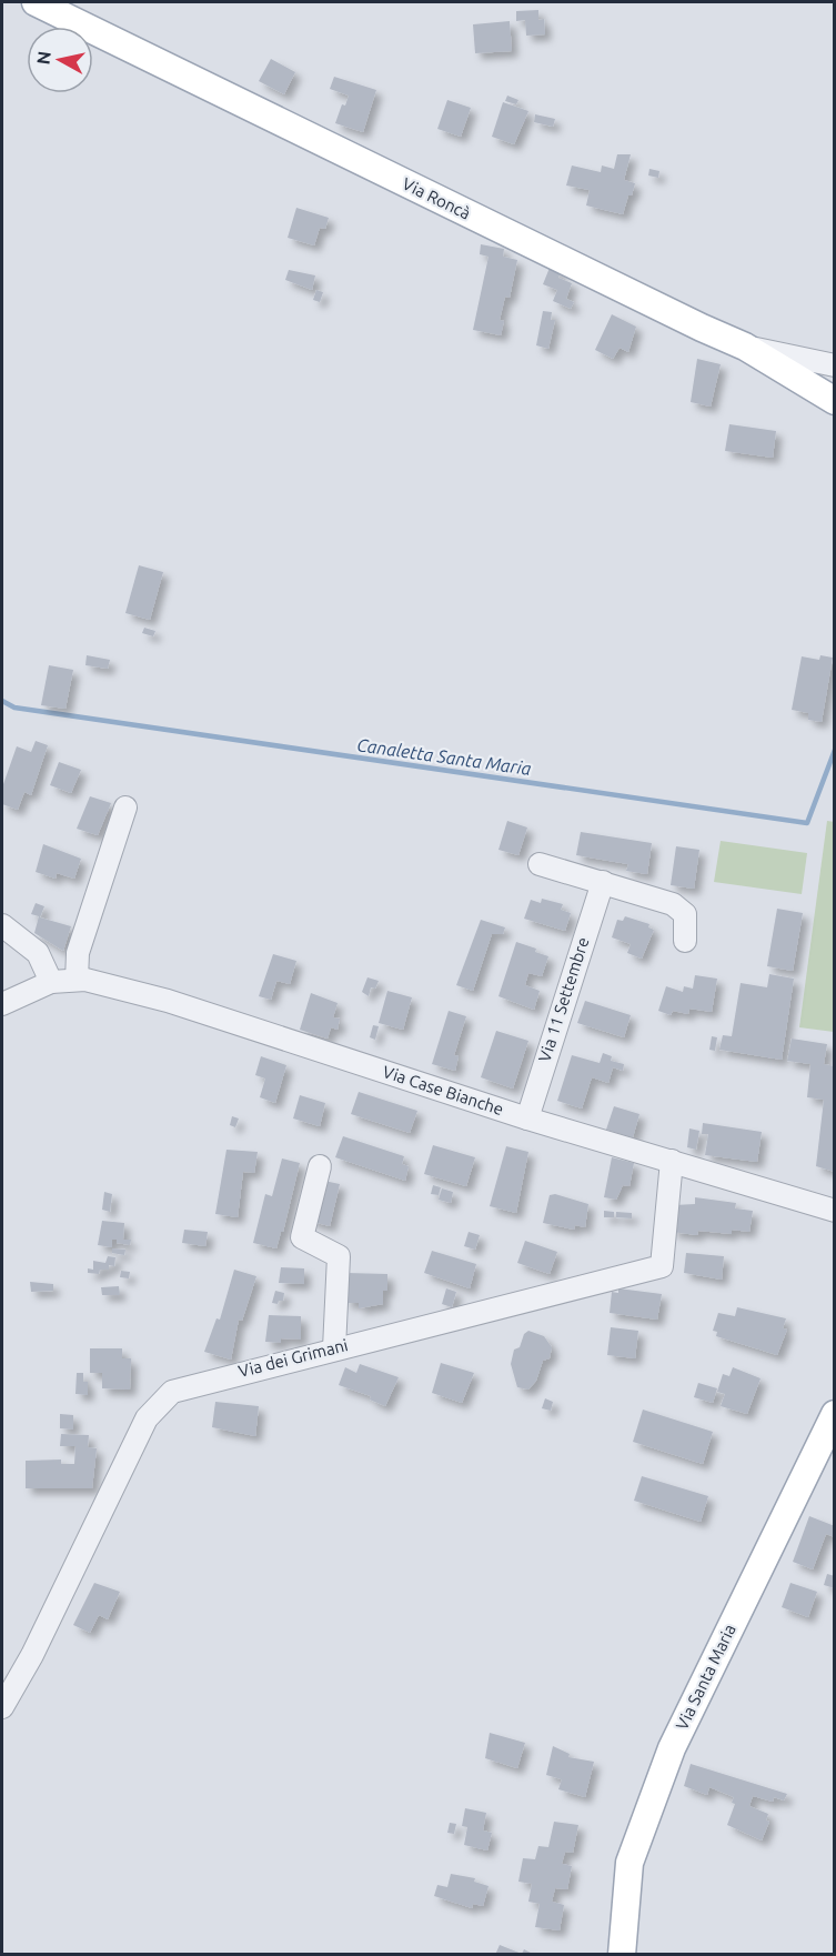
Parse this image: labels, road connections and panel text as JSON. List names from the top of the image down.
{
  "streets": {
    "main road": ["Via Roncà", "Via Santa Maria"],
    "street": ["Via 11 Settembre", "Via Case Bianche", "Via dei Grimani"]
  },
  "crossings": [
    ["Via 11 Settembre", "Via Case Bianche"],
    ["Via Case Bianche", "Via dei Grimani"]
  ],
  "water": ["Canaletta Santa Maria"],
  "north": "left"
}
